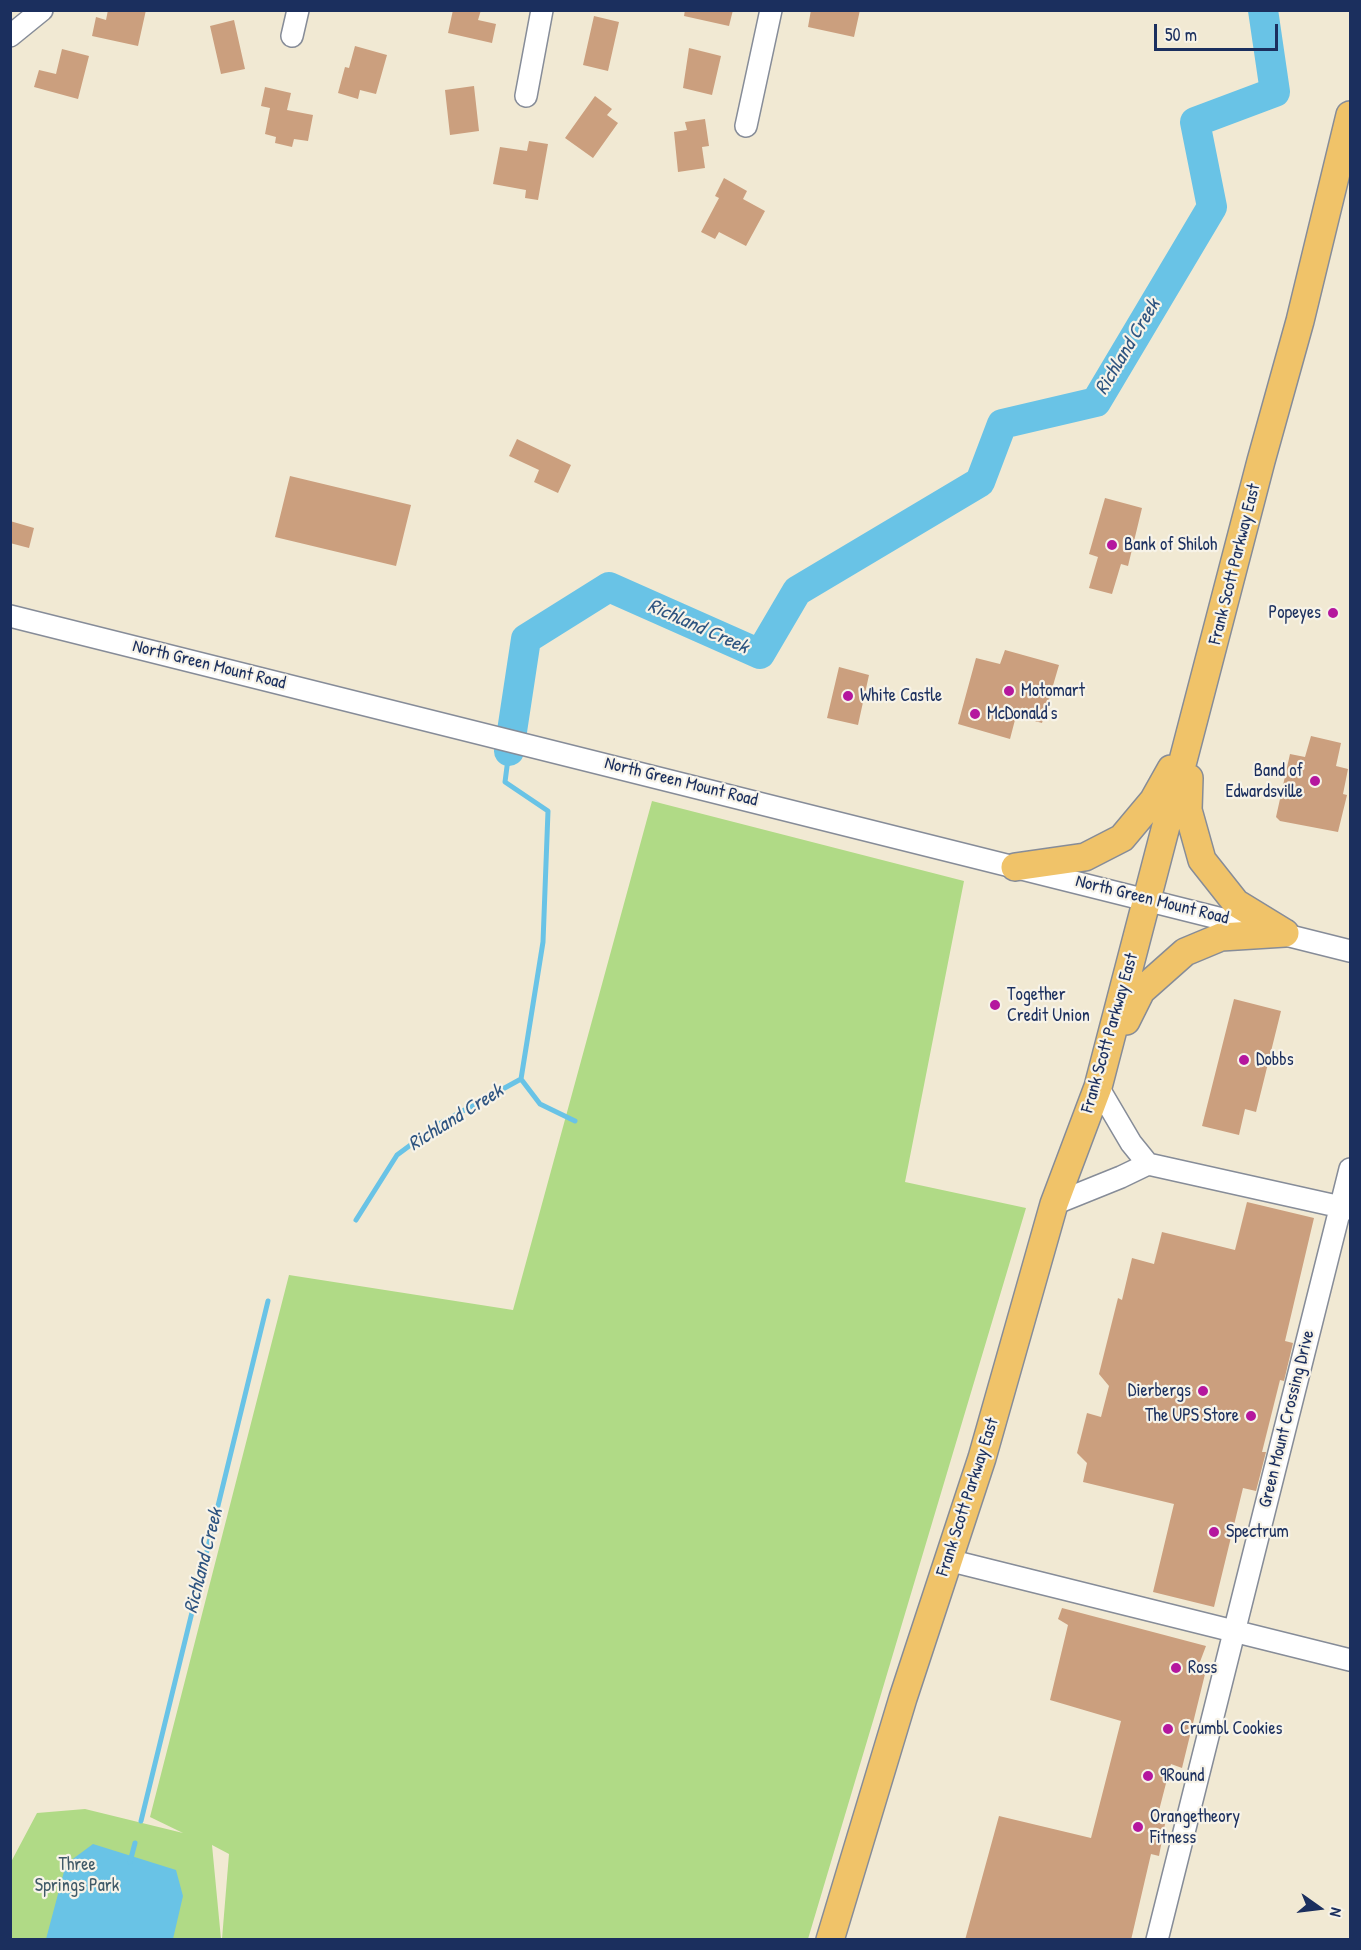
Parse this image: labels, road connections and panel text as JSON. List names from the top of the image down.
{
  "streets": {
    "main road": ["Frank Scott Parkway East"],
    "street": ["North Green Mount Road", "Green Mount Crossing Drive"]
  },
  "crossings": [
    ["Frank Scott Parkway East", "North Green Mount Road"]
  ],
  "water": ["Richland Creek"],
  "parks": ["Three Springs Park"],
  "places": [
    "Bank of Shiloh",
    "Popeyes",
    "Motomart",
    "White Castle",
    "McDonald's",
    "Band of Edwardsville",
    "Together Credit Union",
    "Dobbs",
    "Dierbergs",
    "The UPS Store",
    "Spectrum",
    "Ross",
    "Crumbl Cookies",
    "9Round",
    "Orangetheory Fitness"
  ],
  "scale_bar": "50 m",
  "north": "right"
}
